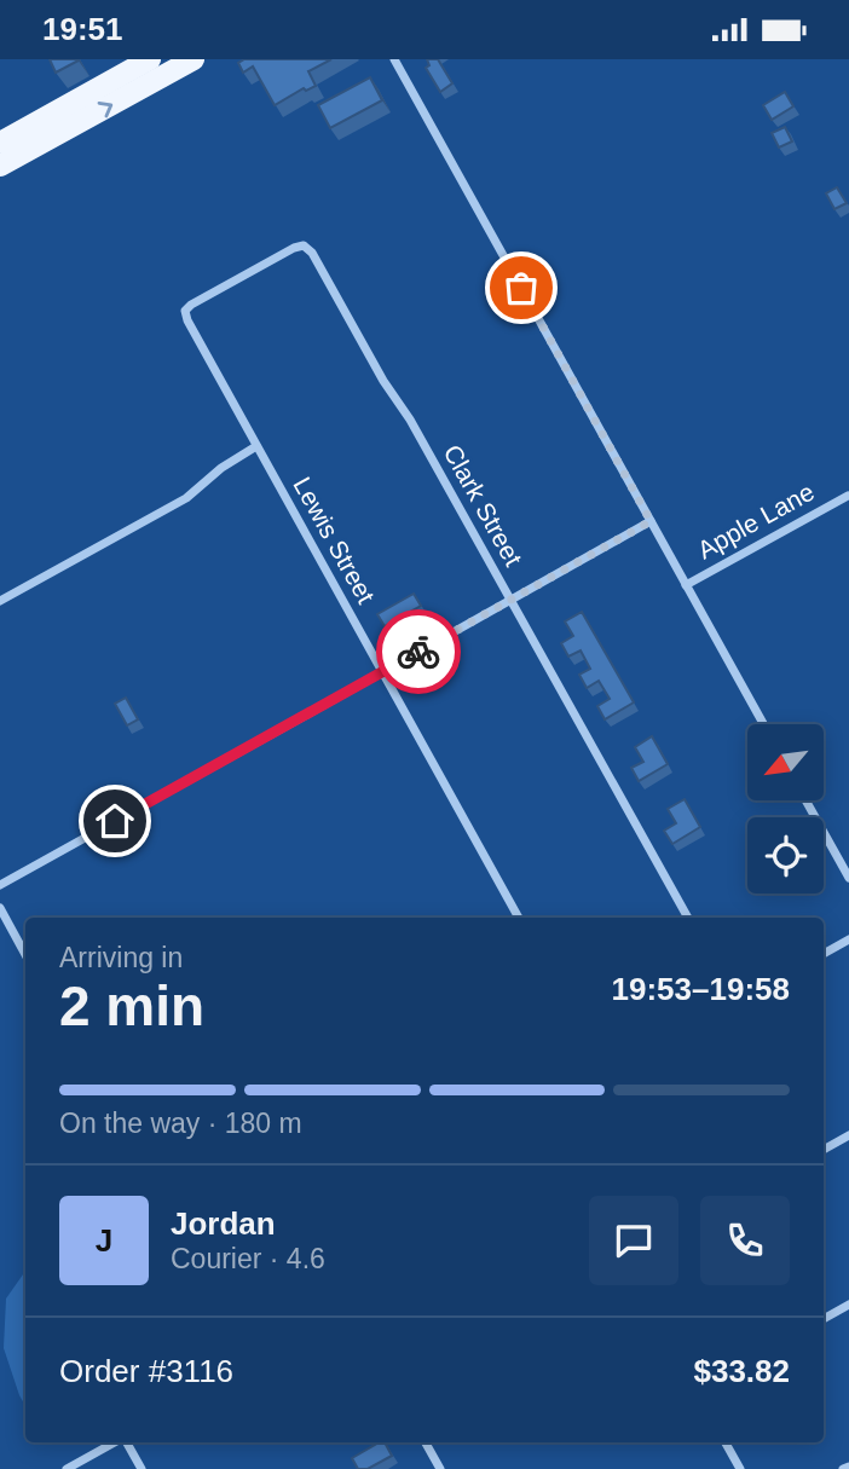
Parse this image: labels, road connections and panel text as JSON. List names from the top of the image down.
{
  "streets": {
    "street": ["Clark Street", "Apple Lane", "Lewis Street"]
  },
  "crossings": [
    ["Clark Street", "Lewis Street"]
  ],
  "north": "bottom left",
  "page": {
    "status": "19:51",
    "heading": ["2 min", "Arriving in", "19:53–19:58"],
    "panel": [
      "Jordan",
      "Courier · 4.6",
      "Order #3116",
      "$33.82"
    ],
    "bar": "On the way · 180 m",
    "round": "J"
  }
}
